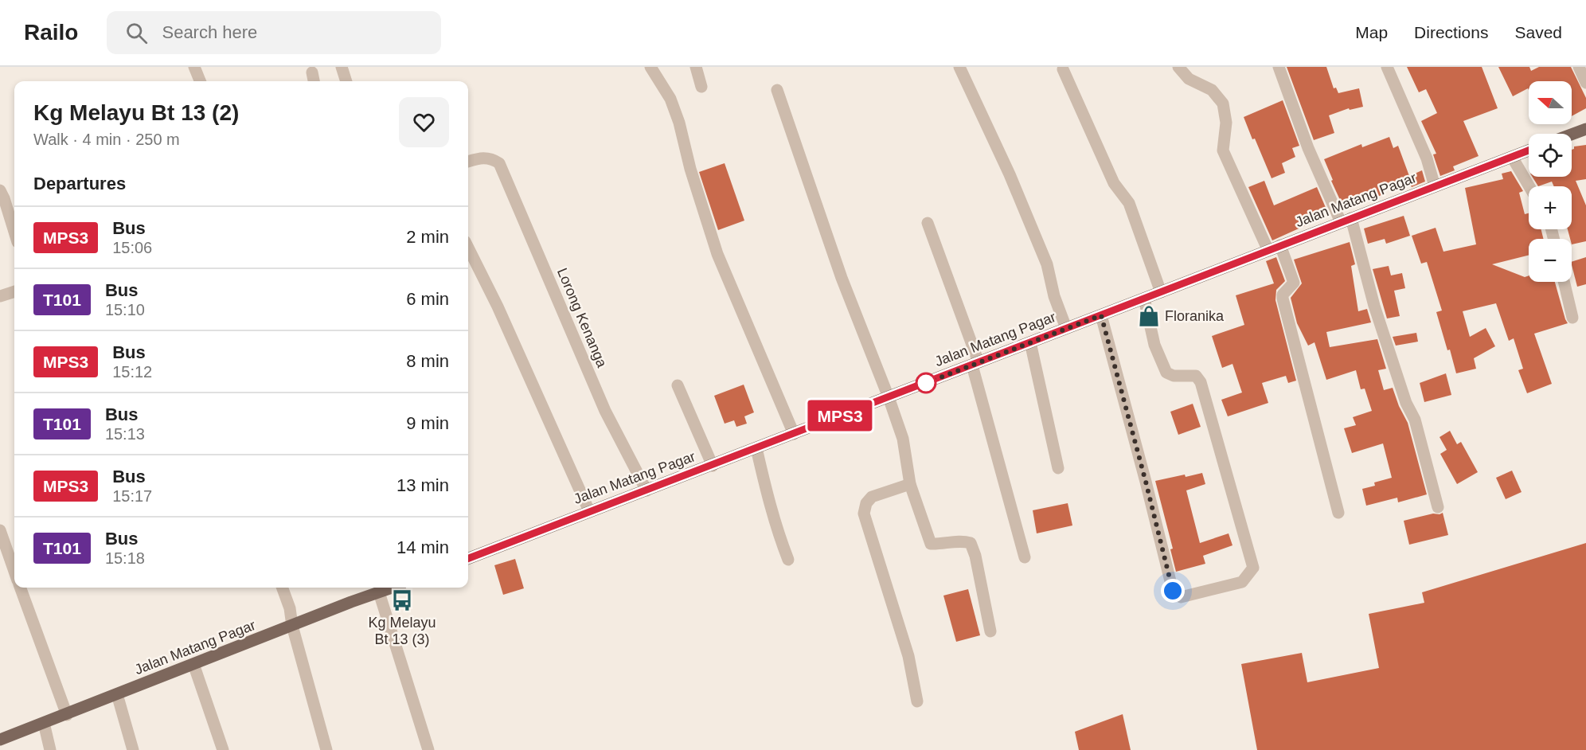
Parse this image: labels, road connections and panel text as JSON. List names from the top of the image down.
{
  "streets": {
    "main road": ["Jalan Matang Pagar"],
    "street": ["Lorong Kenanga"]
  },
  "crossings": [
    ["Jalan Matang Pagar", "Lorong Kenanga"]
  ],
  "places": {
    "shop": ["Floranika"],
    "bus stop": ["Kg Melayu Bt 13 (3)"]
  },
  "lines": ["bus line MPS3"],
  "north": "left",
  "page": {
    "header": "Railo",
    "search": "Search here",
    "nav": ["Map", "Directions", "Saved"],
    "on_map": "MPS3",
    "map_buttons": ["+", "−"],
    "heading": [
      ["Kg Melayu Bt 13 (2)", "Walk · 4 min · 250 m"],
      "Departures"
    ],
    "list": [
      {
        "mark": "MPS3",
        "name": "Bus",
        "note": "15:06",
        "value": "2 min"
      },
      {
        "mark": "T101",
        "name": "Bus",
        "note": "15:10",
        "value": "6 min"
      },
      {
        "mark": "MPS3",
        "name": "Bus",
        "note": "15:12",
        "value": "8 min"
      },
      {
        "mark": "T101",
        "name": "Bus",
        "note": "15:13",
        "value": "9 min"
      },
      {
        "mark": "MPS3",
        "name": "Bus",
        "note": "15:17",
        "value": "13 min"
      },
      {
        "mark": "T101",
        "name": "Bus",
        "note": "15:18",
        "value": "14 min"
      }
    ]
  }
}
